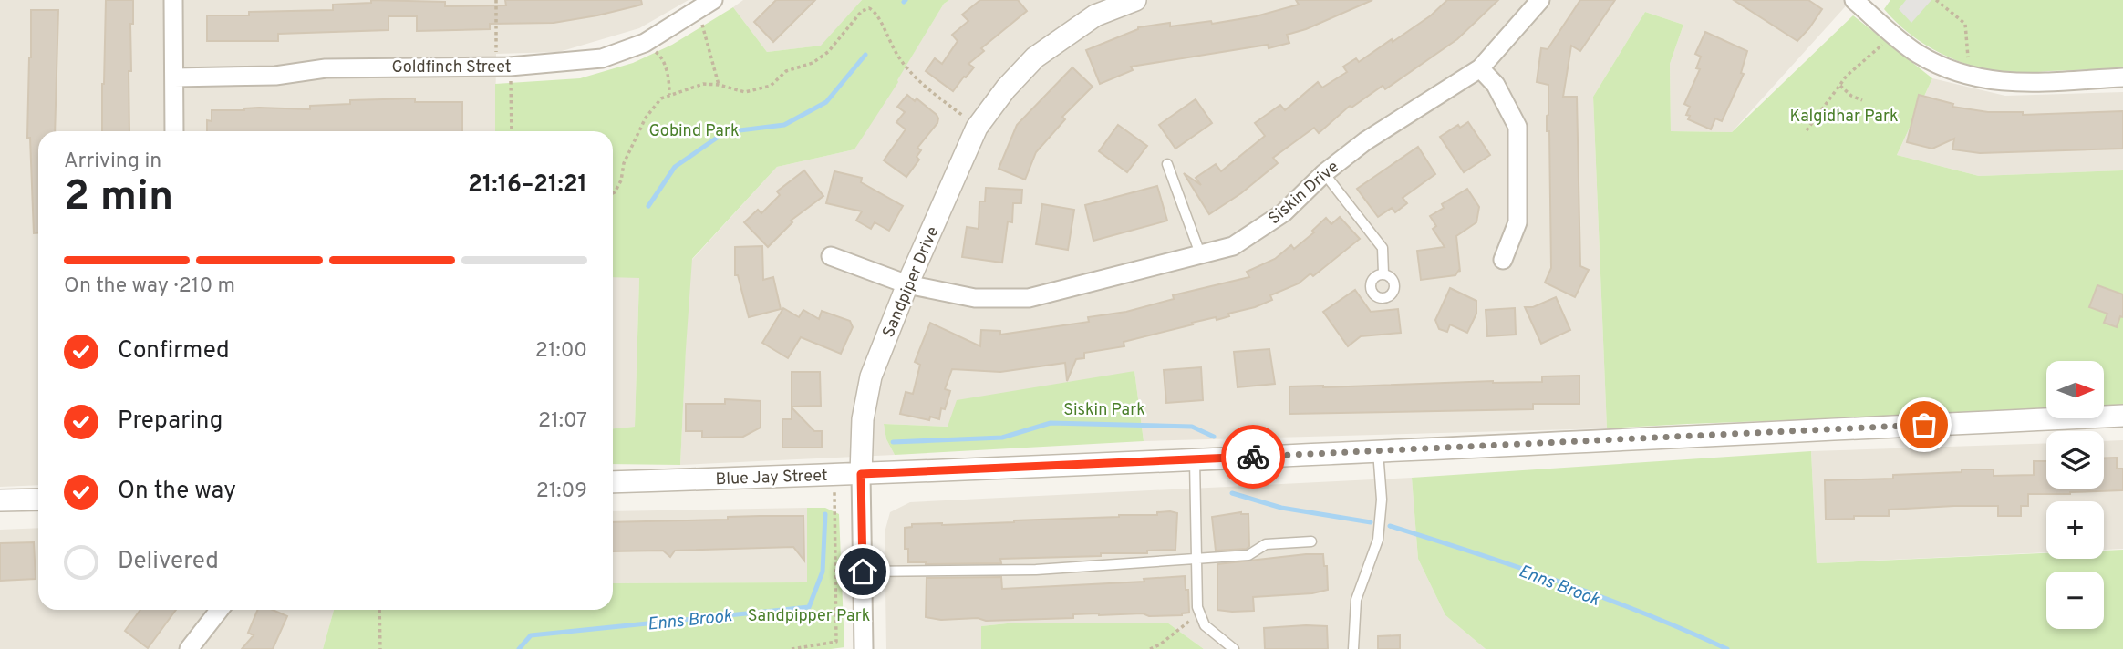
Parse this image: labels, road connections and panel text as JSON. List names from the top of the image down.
{
  "streets": {
    "street": [
      "Goldfinch Street",
      "Siskin Drive",
      "Sandpiper Drive",
      "Blue Jay Street"
    ]
  },
  "crossings": [
    ["Siskin Drive", "Sandpiper Drive"],
    ["Sandpiper Drive", "Blue Jay Street"]
  ],
  "water": ["Enns Brook"],
  "parks": [
    "Kalgidhar Park",
    "Gobind Park",
    "Siskin Park",
    "Sandpipper Park"
  ],
  "north": "right",
  "page": {
    "heading": ["2 min", "Arriving in", "21:16–21:21"],
    "bar": "On the way · 210 m",
    "list": [
      ["Confirmed", "21:00"],
      ["Preparing", "21:07"],
      ["On the way", "21:09"],
      "Delivered"
    ],
    "map_buttons": ["+", "−"]
  }
}
